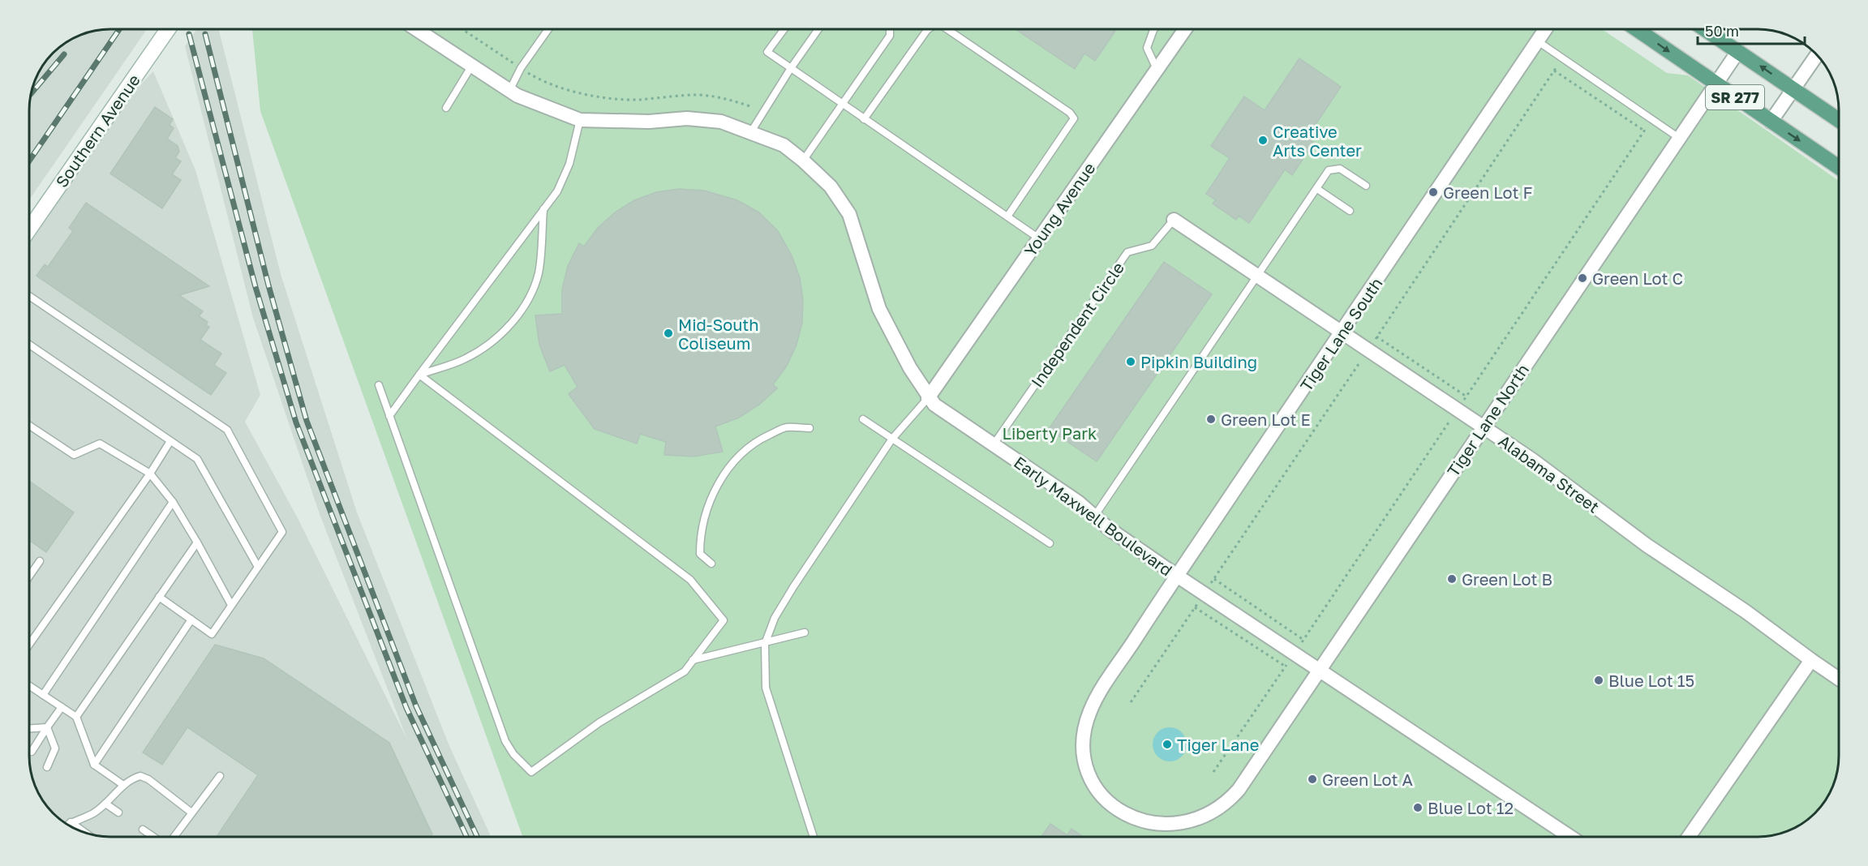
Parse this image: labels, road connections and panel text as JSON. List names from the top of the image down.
{
  "streets": {
    "main road": ["SR 277", "Southern Avenue"],
    "street": [
      "Young Avenue",
      "Tiger Lane South",
      "Tiger Lane North",
      "Alabama Street",
      "Early Maxwell Boulevard"
    ],
    "lane": ["Independent Circle"]
  },
  "crossings": [
    ["SR 277", "Tiger Lane North"],
    ["Young Avenue", "Early Maxwell Boulevard"],
    ["Independent Circle", "Alabama Street"],
    ["Independent Circle", "Early Maxwell Boulevard"],
    ["Tiger Lane South", "Tiger Lane North"],
    ["Tiger Lane South", "Alabama Street"],
    ["Tiger Lane South", "Early Maxwell Boulevard"],
    ["Tiger Lane North", "Alabama Street"],
    ["Tiger Lane North", "Early Maxwell Boulevard"]
  ],
  "parks": ["Liberty Park"],
  "places": [
    "Creative Arts Center",
    "Green Lot F",
    "Green Lot C",
    "Mid-South Coliseum",
    "Pipkin Building",
    "Green Lot E",
    "Green Lot B",
    "Blue Lot 15",
    "Tiger Lane",
    "Green Lot A",
    "Blue Lot 12"
  ],
  "scale_bar": "50 m"
}
